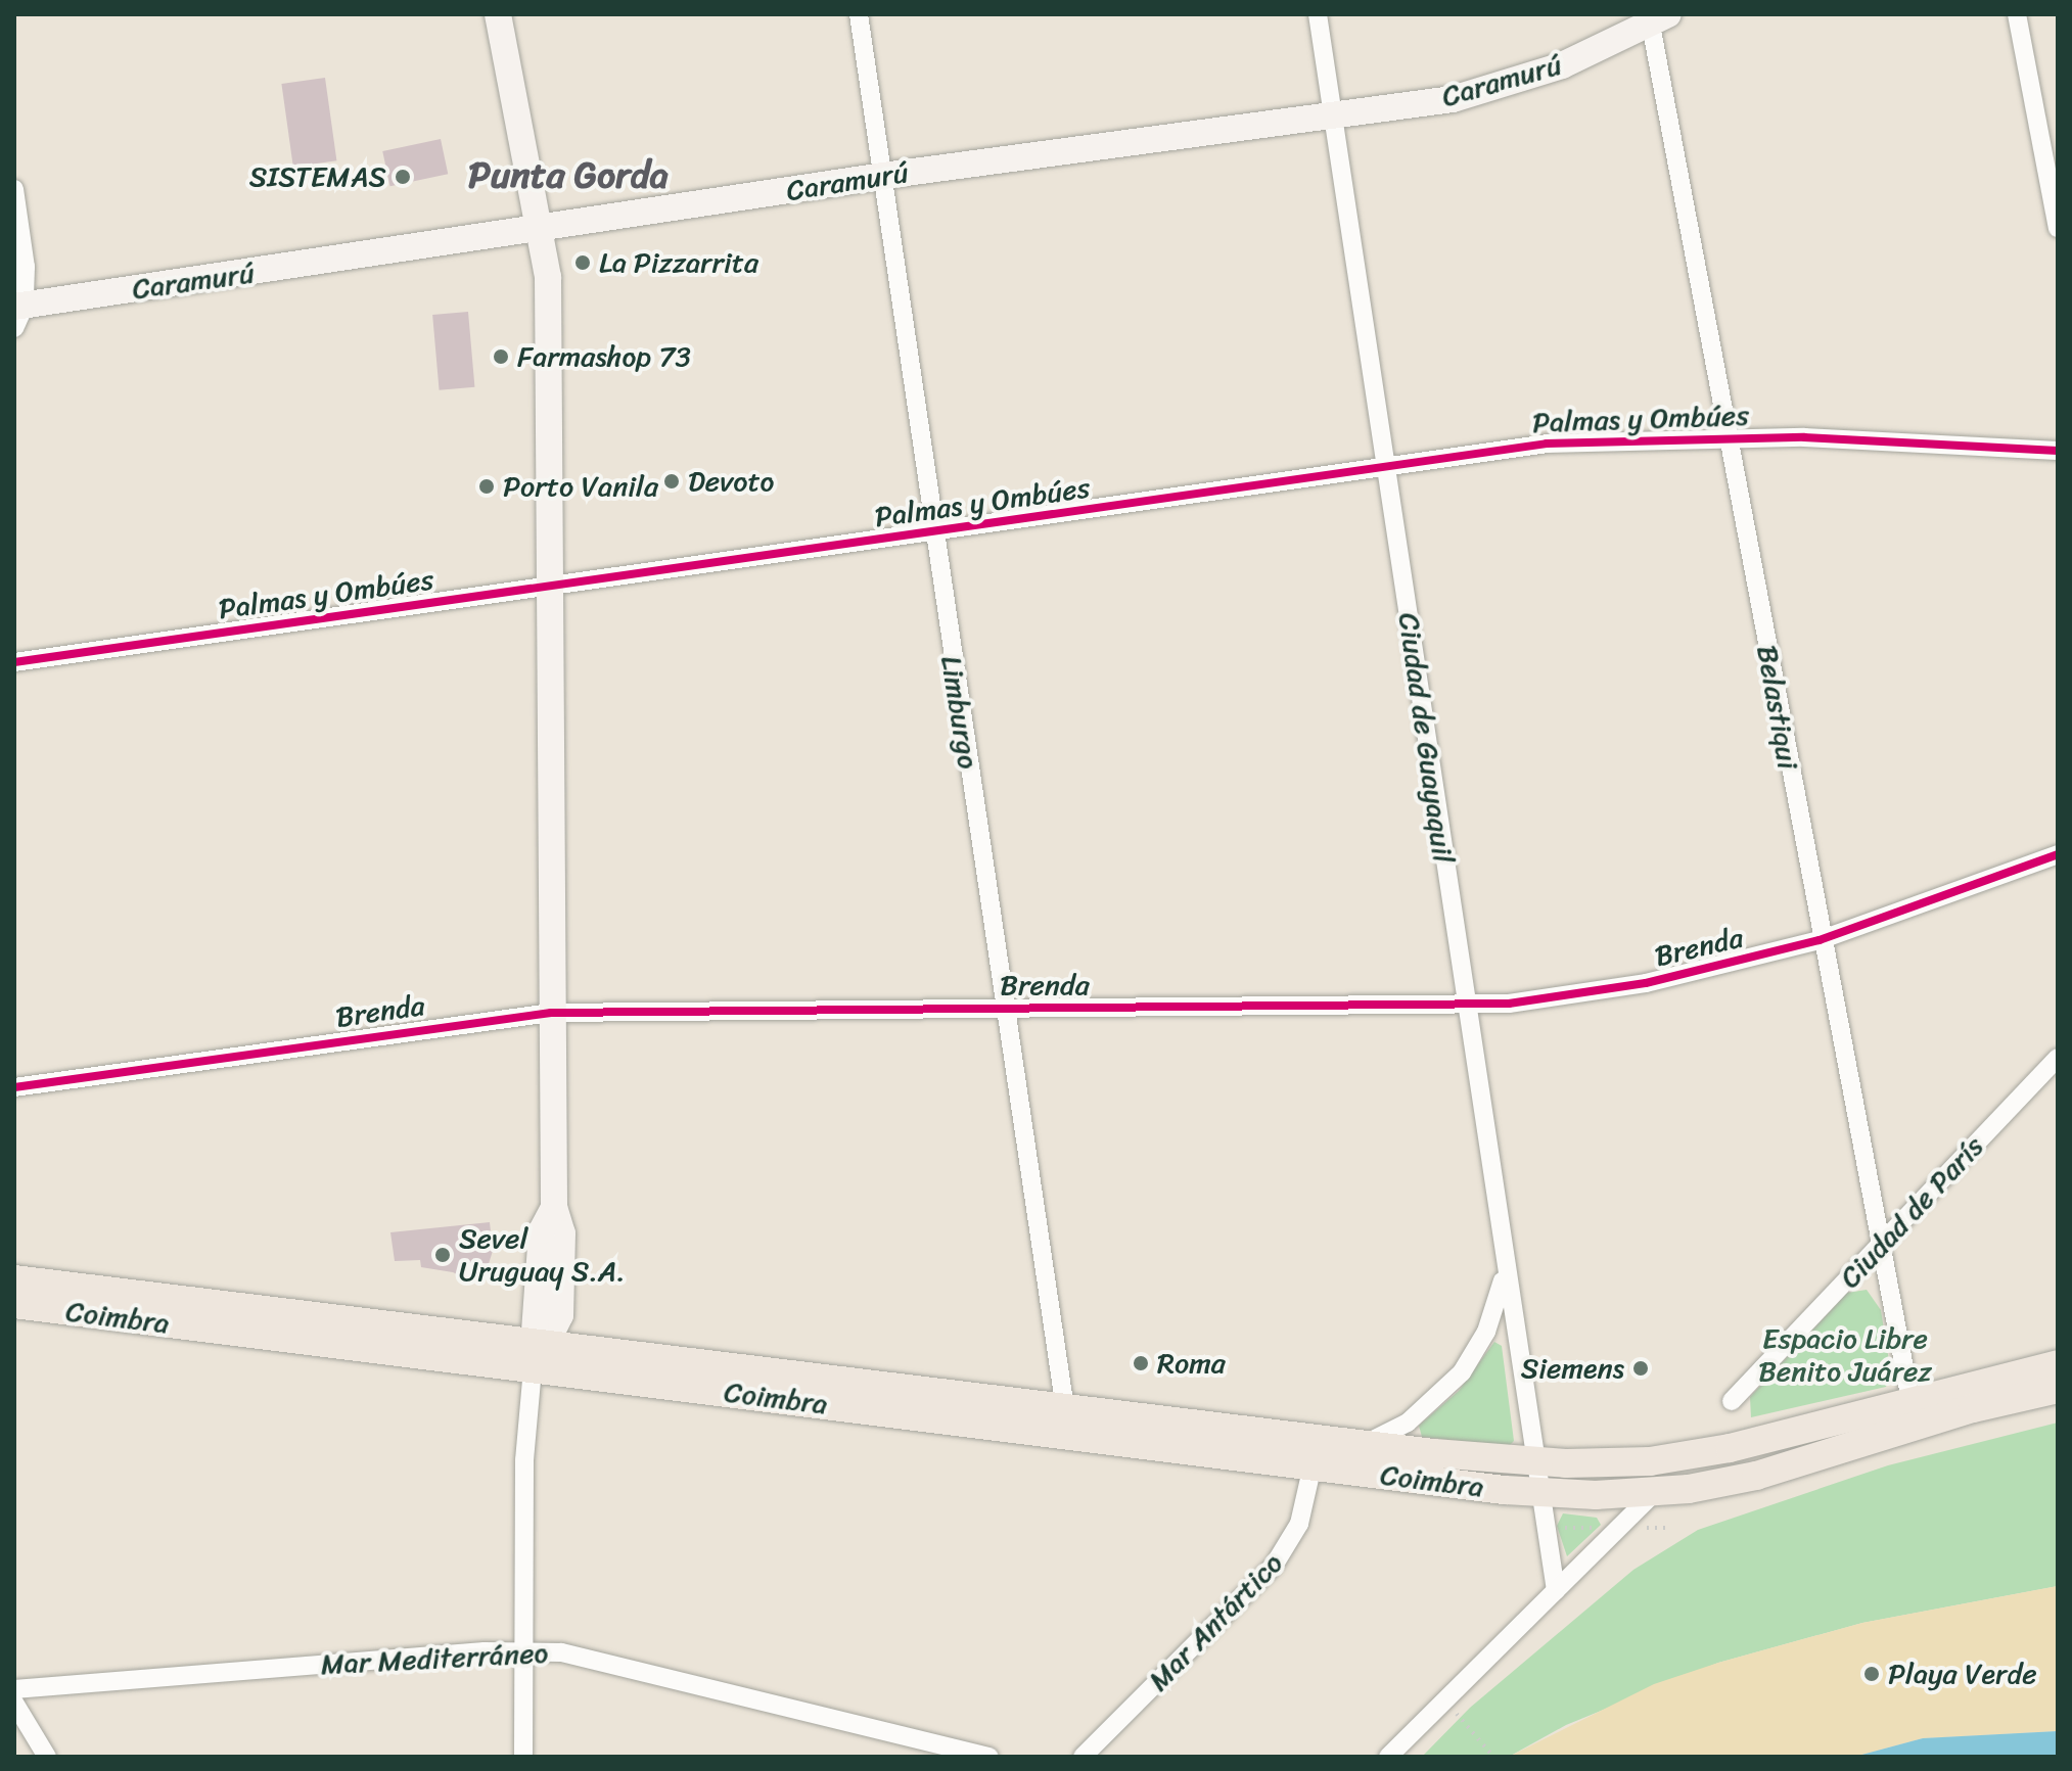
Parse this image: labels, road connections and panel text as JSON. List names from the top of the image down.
{
  "streets": {
    "main road": ["Caramurú", "Coimbra"],
    "street": [
      "Palmas y Ombúes",
      "Belastiqui",
      "Limburgo",
      "Ciudad de Guayaquil",
      "Brenda",
      "Ciudad de París",
      "Mar Antártico",
      "Mar Mediterráneo"
    ]
  },
  "crossings": [
    ["Caramurú", "Belastiqui"],
    ["Caramurú", "Limburgo"],
    ["Caramurú", "Ciudad de Guayaquil"],
    ["Palmas y Ombúes", "Belastiqui"],
    ["Palmas y Ombúes", "Limburgo"],
    ["Palmas y Ombúes", "Ciudad de Guayaquil"],
    ["Belastiqui", "Brenda"],
    ["Belastiqui", "Ciudad de París"],
    ["Belastiqui", "Coimbra"],
    ["Limburgo", "Brenda"],
    ["Limburgo", "Coimbra"],
    ["Ciudad de Guayaquil", "Brenda"],
    ["Ciudad de Guayaquil", "Coimbra"],
    ["Coimbra", "Mar Antártico"]
  ],
  "districts": ["Punta Gorda"],
  "parks": ["Espacio Libre Benito Juárez"],
  "places": [
    "SISTEMAS",
    "La Pizzarrita",
    "Farmashop 73",
    "Devoto",
    "Porto Vanila",
    "Sevel Uruguay S.A.",
    "Roma",
    "Siemens",
    "Playa Verde"
  ]
}
